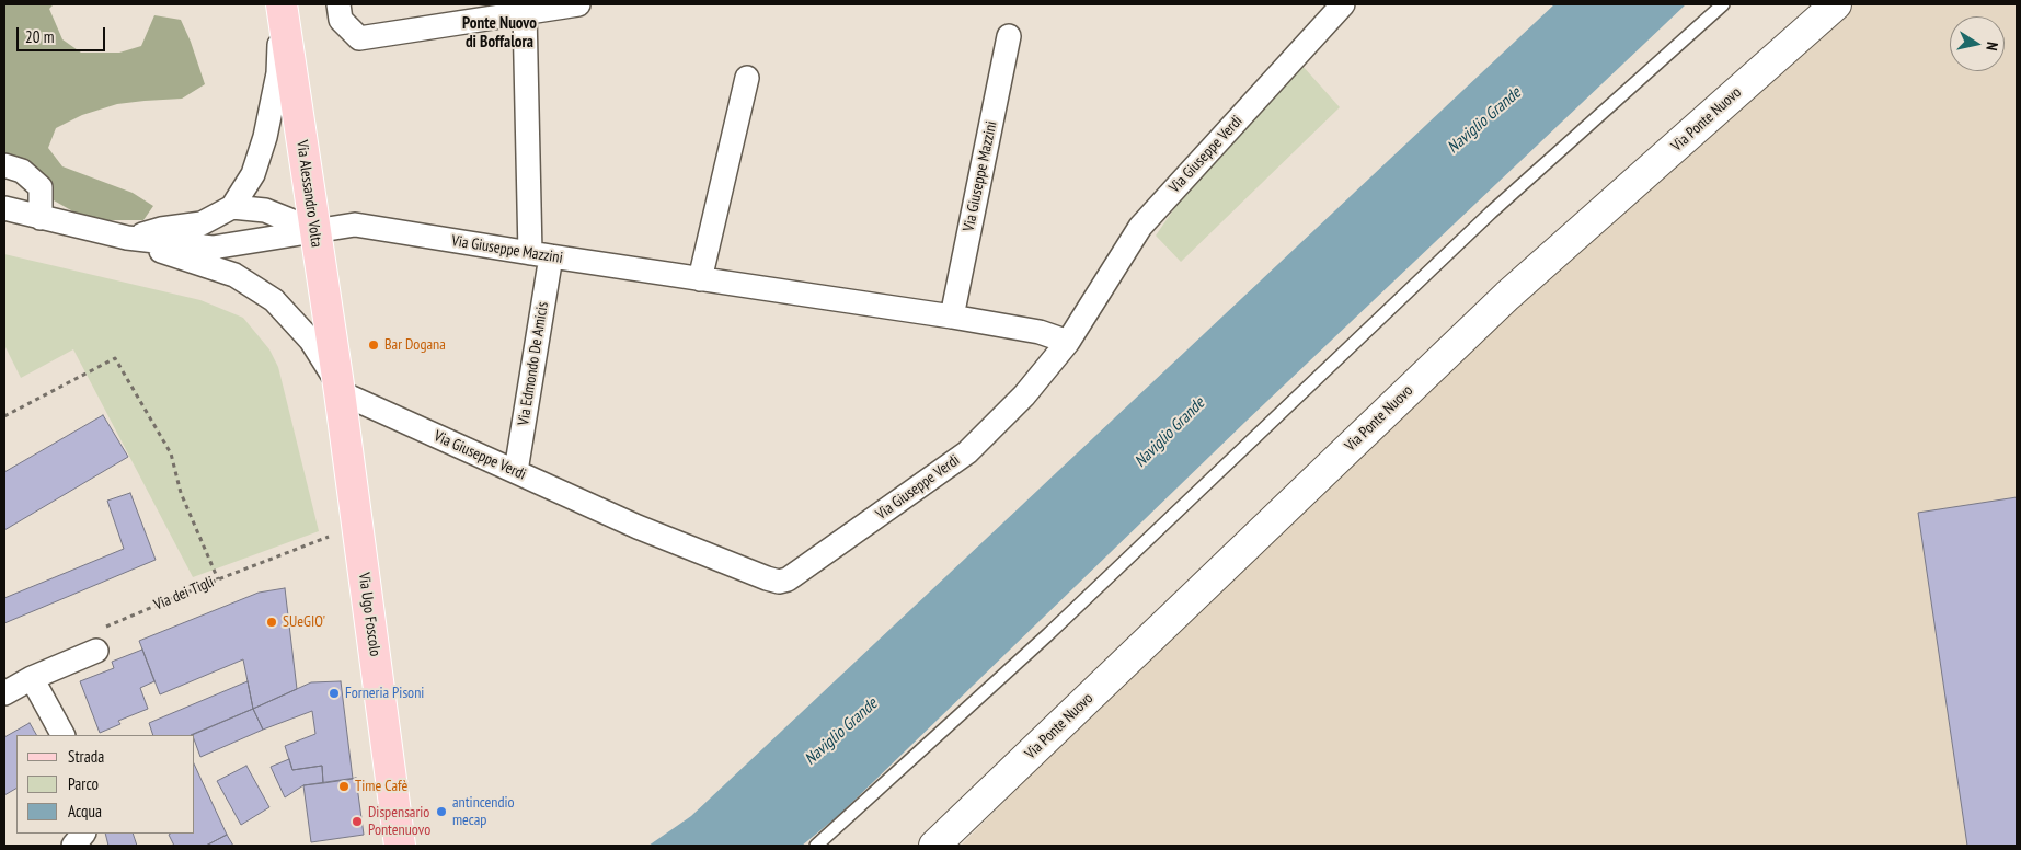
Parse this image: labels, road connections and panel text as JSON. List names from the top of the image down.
{
  "streets": {
    "main road": ["Via Alessandro Volta", "Via Ugo Foscolo"],
    "street": [
      "Via Ponte Nuovo",
      "Via Giuseppe Verdi",
      "Via Giuseppe Mazzini",
      "Via Edmondo De Amicis"
    ],
    "path": ["Via dei Tigli"]
  },
  "crossings": [
    ["Via Giuseppe Verdi", "Via Giuseppe Mazzini"],
    ["Via Giuseppe Verdi", "Via Alessandro Volta"],
    ["Via Giuseppe Verdi", "Via Edmondo De Amicis"],
    ["Via Giuseppe Verdi", "Via Ugo Foscolo"],
    ["Via Giuseppe Mazzini", "Via Alessandro Volta"],
    ["Via Giuseppe Mazzini", "Via Edmondo De Amicis"],
    ["Via Alessandro Volta", "Via Ugo Foscolo"],
    ["Via dei Tigli", "Via Ugo Foscolo"]
  ],
  "districts": ["Ponte Nuovo di Boffalora"],
  "water": ["Naviglio Grande"],
  "places": [
    "Bar Dogana",
    "SUeGIO'",
    "Forneria Pisoni",
    "Time Cafè",
    "antincendio mecap",
    "Dispensario Pontenuovo"
  ],
  "legend": ["Strada", "Parco", "Acqua"],
  "scale_bar": "20 m",
  "north": "right"
}
